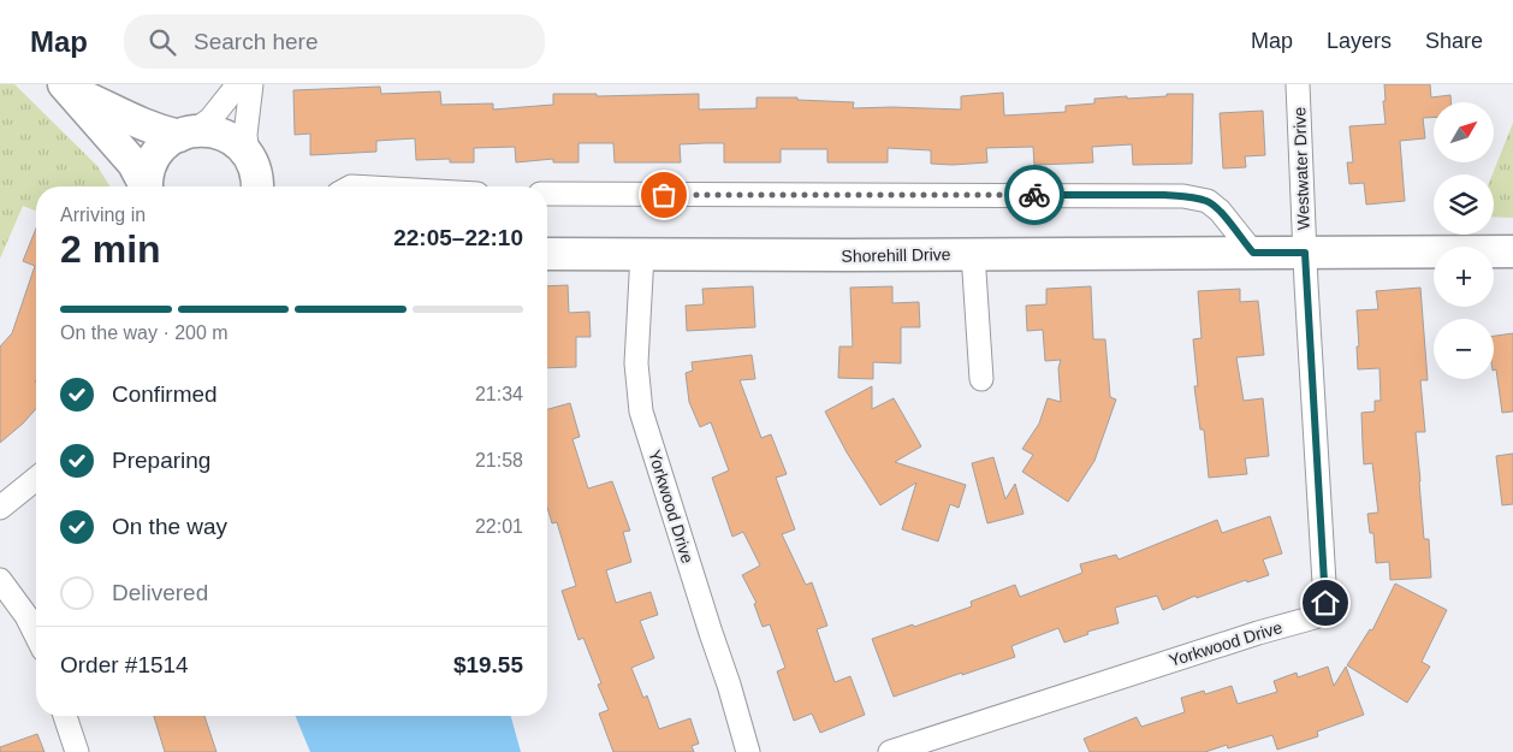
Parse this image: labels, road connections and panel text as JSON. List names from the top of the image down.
{
  "streets": {
    "street": ["Westwater Drive", "Shorehill Drive", "Yorkwood Drive"]
  },
  "crossings": [
    ["Westwater Drive", "Shorehill Drive"],
    ["Westwater Drive", "Yorkwood Drive"],
    ["Shorehill Drive", "Yorkwood Drive"]
  ],
  "north": "top right",
  "page": {
    "header": "Map",
    "search": "Search here",
    "nav": ["Map", "Layers", "Share"],
    "map_buttons": ["+", "−"],
    "heading": ["2 min", "Arriving in", "22:05–22:10"],
    "panel": ["Order #1514", "$19.55"],
    "bar": "On the way · 200 m",
    "list": [
      ["Confirmed", "21:34"],
      ["Preparing", "21:58"],
      ["On the way", "22:01"],
      "Delivered"
    ]
  }
}
